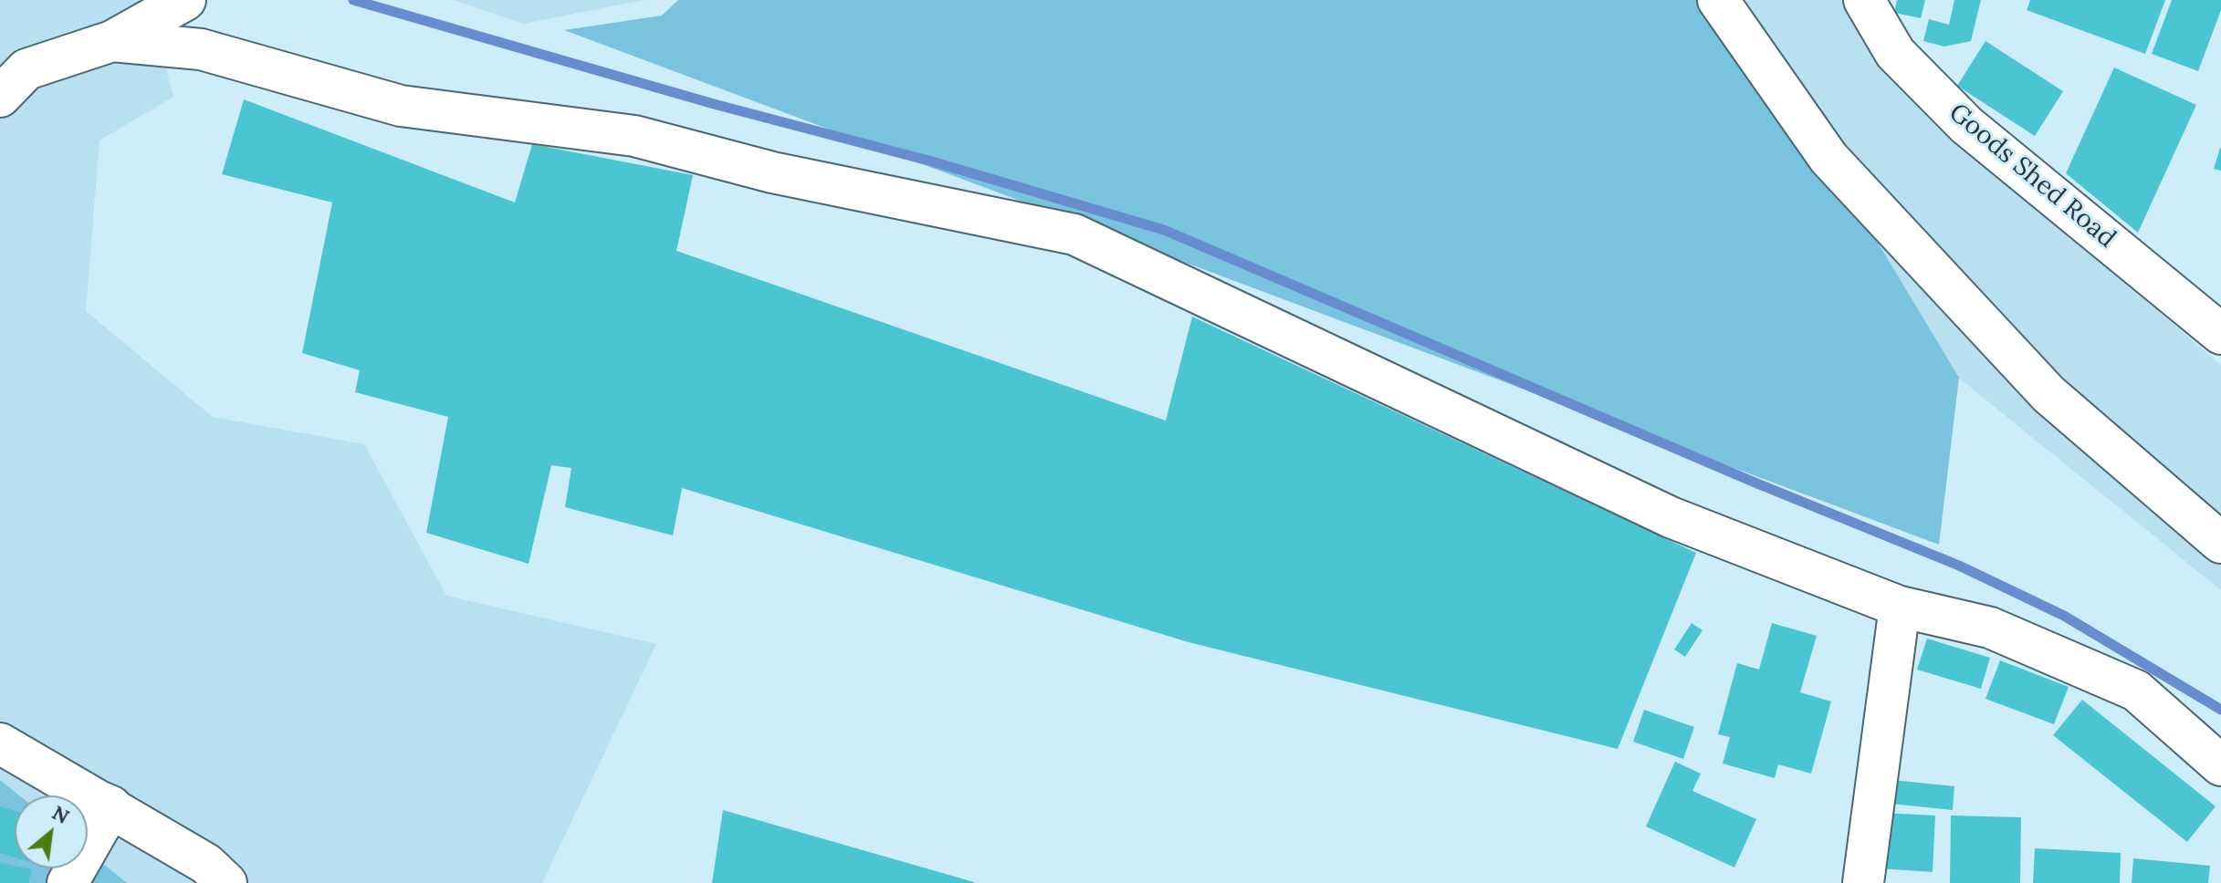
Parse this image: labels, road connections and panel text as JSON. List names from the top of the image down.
{
  "streets": {
    "street": ["Goods Shed Road"]
  },
  "north": "top right"
}
